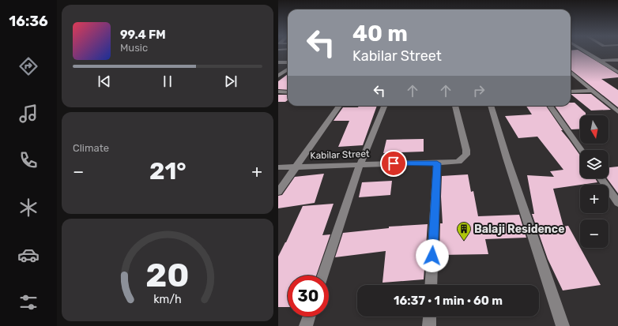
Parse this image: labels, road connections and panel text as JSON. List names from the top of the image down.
{
  "streets": {
    "street": ["Kabilar Street"]
  },
  "places": {
    "building": ["Balaji Residence"]
  },
  "north": "bottom",
  "page": {
    "tabs": "16:36",
    "turn": ["40 m", "Kabilar Street"],
    "song": ["99.4 FM", "Music"],
    "tile": "Climate",
    "map_buttons": ["+", "−"],
    "heat": ["−", "21°", "+"],
    "limit": "30",
    "trip": "16:37 · 1 min · 60 m",
    "gauge": ["20", "km/h"]
  }
}
